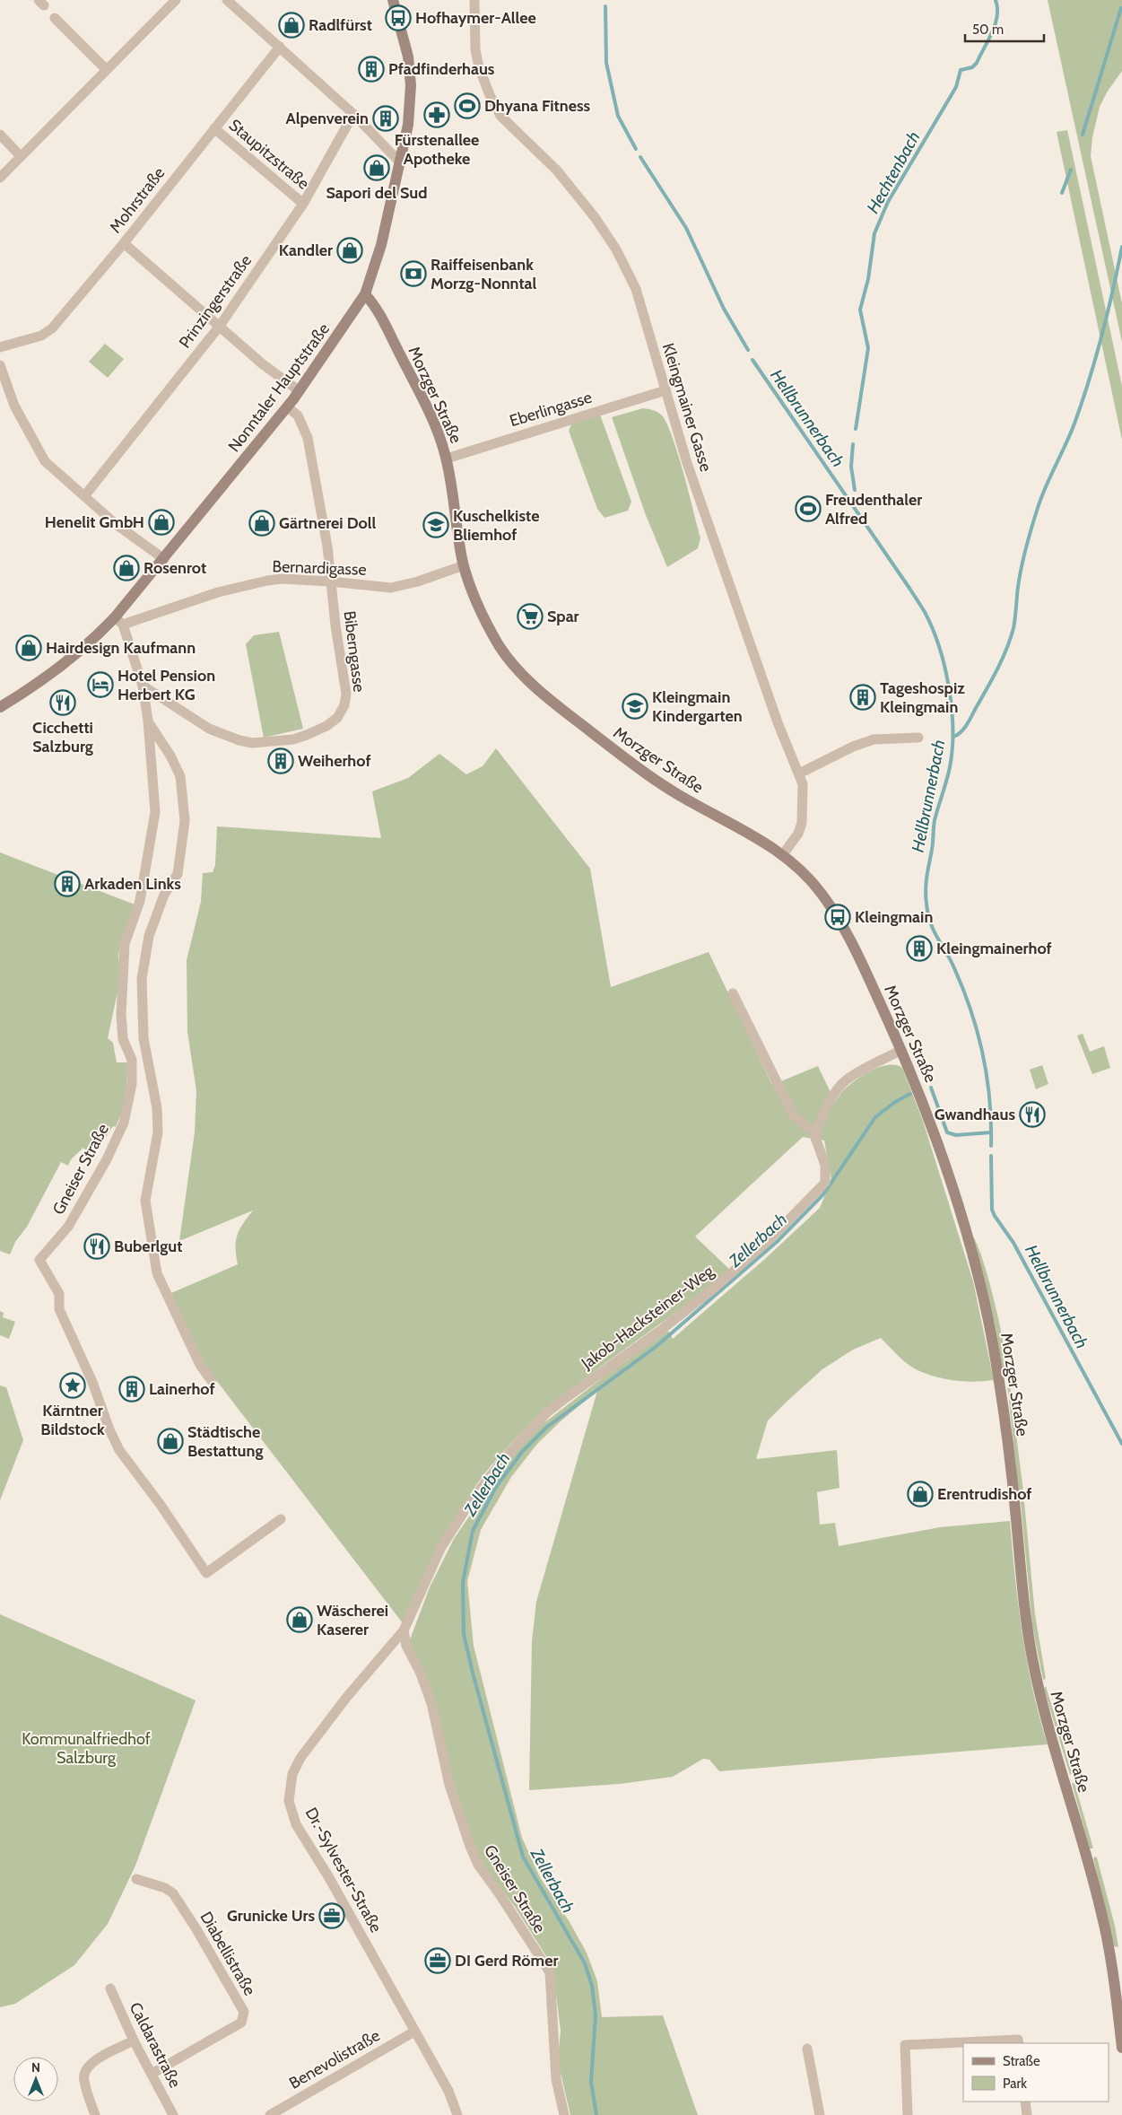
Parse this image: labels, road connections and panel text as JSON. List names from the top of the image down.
{
  "streets": {
    "street": [
      "Staupitzstraße",
      "Mohrstraße",
      "Prinzingerstraße",
      "Nonntaler Hauptstraße",
      "Morzger Straße",
      "Kleingmainer Gasse",
      "Eberlingasse",
      "Bernardigasse",
      "Biberngasse",
      "Gneiser Straße",
      "Jakob-Hacksteiner-Weg",
      "Dr.-Sylvester-Straße",
      "Diabellistraße",
      "Caldarastraße",
      "Benevolistraße"
    ]
  },
  "crossings": [
    ["Staupitzstraße", "Mohrstraße"],
    ["Staupitzstraße", "Prinzingerstraße"],
    ["Nonntaler Hauptstraße", "Morzger Straße"],
    ["Nonntaler Hauptstraße", "Bernardigasse"],
    ["Nonntaler Hauptstraße", "Biberngasse"],
    ["Nonntaler Hauptstraße", "Gneiser Straße"],
    ["Morzger Straße", "Kleingmainer Gasse"],
    ["Morzger Straße", "Eberlingasse"],
    ["Morzger Straße", "Bernardigasse"],
    ["Kleingmainer Gasse", "Eberlingasse"],
    ["Bernardigasse", "Biberngasse"],
    ["Bernardigasse", "Gneiser Straße"],
    ["Biberngasse", "Gneiser Straße"],
    ["Gneiser Straße", "Jakob-Hacksteiner-Weg"],
    ["Gneiser Straße", "Dr.-Sylvester-Straße"],
    ["Jakob-Hacksteiner-Weg", "Dr.-Sylvester-Straße"],
    ["Dr.-Sylvester-Straße", "Benevolistraße"],
    ["Diabellistraße", "Caldarastraße"]
  ],
  "water": ["Hechtenbach", "Hellbrunnerbach", "Zellerbach"],
  "parks": ["Kommunalfriedhof Salzburg"],
  "places": {
    "bus stop": ["Hofhaymer-Allee", "Kleingmain"],
    "shop": [
      "Radlfürst",
      "Sapori del Sud",
      "Kandler",
      "Henelit GmbH",
      "Gärtnerei Doll",
      "Rosenrot",
      "Hairdesign Kaufmann",
      "Städtische Bestattung",
      "Erentrudishof",
      "Wäscherei Kaserer"
    ],
    "building": [
      "Pfadfinderhaus",
      "Alpenverein",
      "Tageshospiz Kleingmain",
      "Weiherhof",
      "Arkaden Links",
      "Kleingmainerhof",
      "Lainerhof"
    ],
    "sports": ["Dhyana Fitness", "Freudenthaler Alfred"],
    "pharmacy": ["Fürstenallee Apotheke"],
    "bank": ["Raiffeisenbank Morzg-Nonntal"],
    "school or university": ["Kuschelkiste Bliemhof", "Kleingmain Kindergarten"],
    "supermarket": ["Spar"],
    "hotel": ["Hotel Pension Herbert KG"],
    "restaurant": ["Cicchetti Salzburg", "Gwandhaus", "Buberlgut"],
    "place": ["Kärntner Bildstock"],
    "office": ["Grunicke Urs", "DI Gerd Römer"]
  },
  "legend": ["Straße", "Park"],
  "scale_bar": "50 m",
  "north": "top"
}
